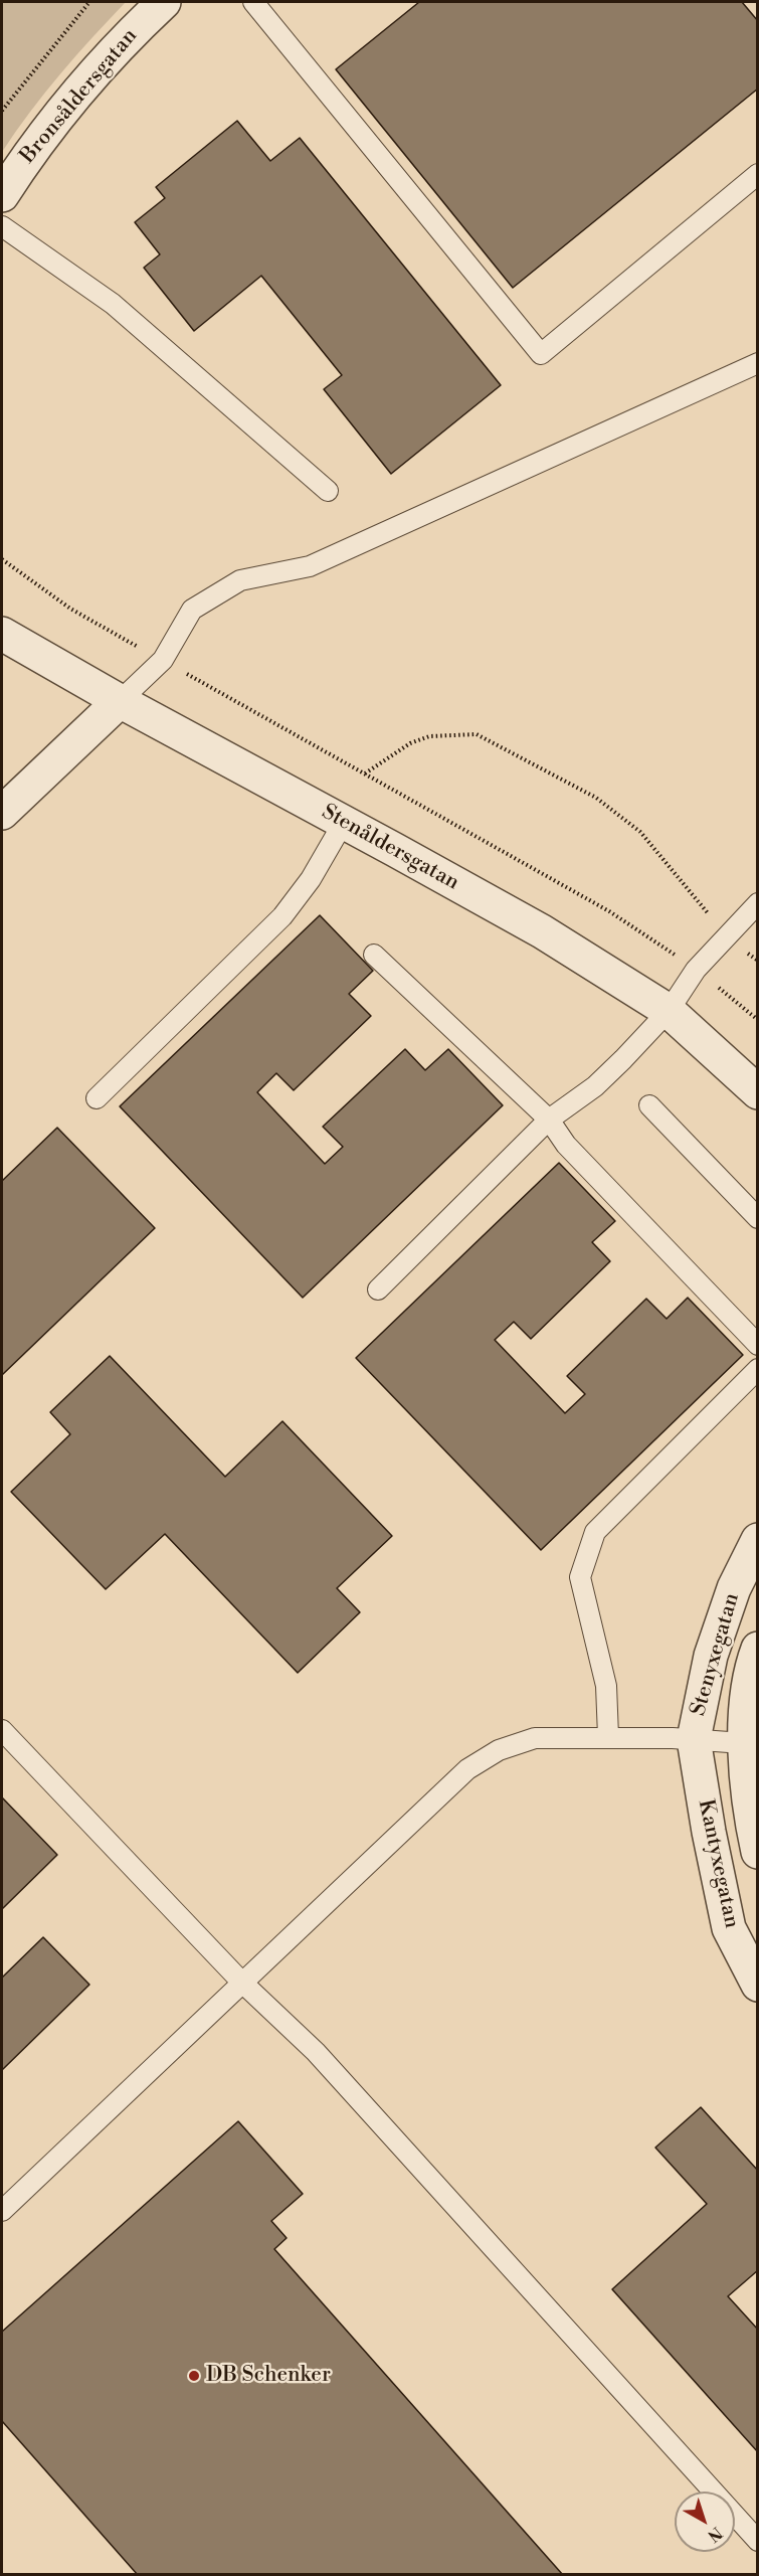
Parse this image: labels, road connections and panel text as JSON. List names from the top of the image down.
{
  "streets": {
    "street": [
      "Bronsåldersgatan",
      "Stenåldersgatan",
      "Stenyxegatan",
      "Kantyxegatan"
    ]
  },
  "crossings": [
    ["Stenyxegatan", "Kantyxegatan"]
  ],
  "places": ["DB Schenker"],
  "north": "bottom right"
}
